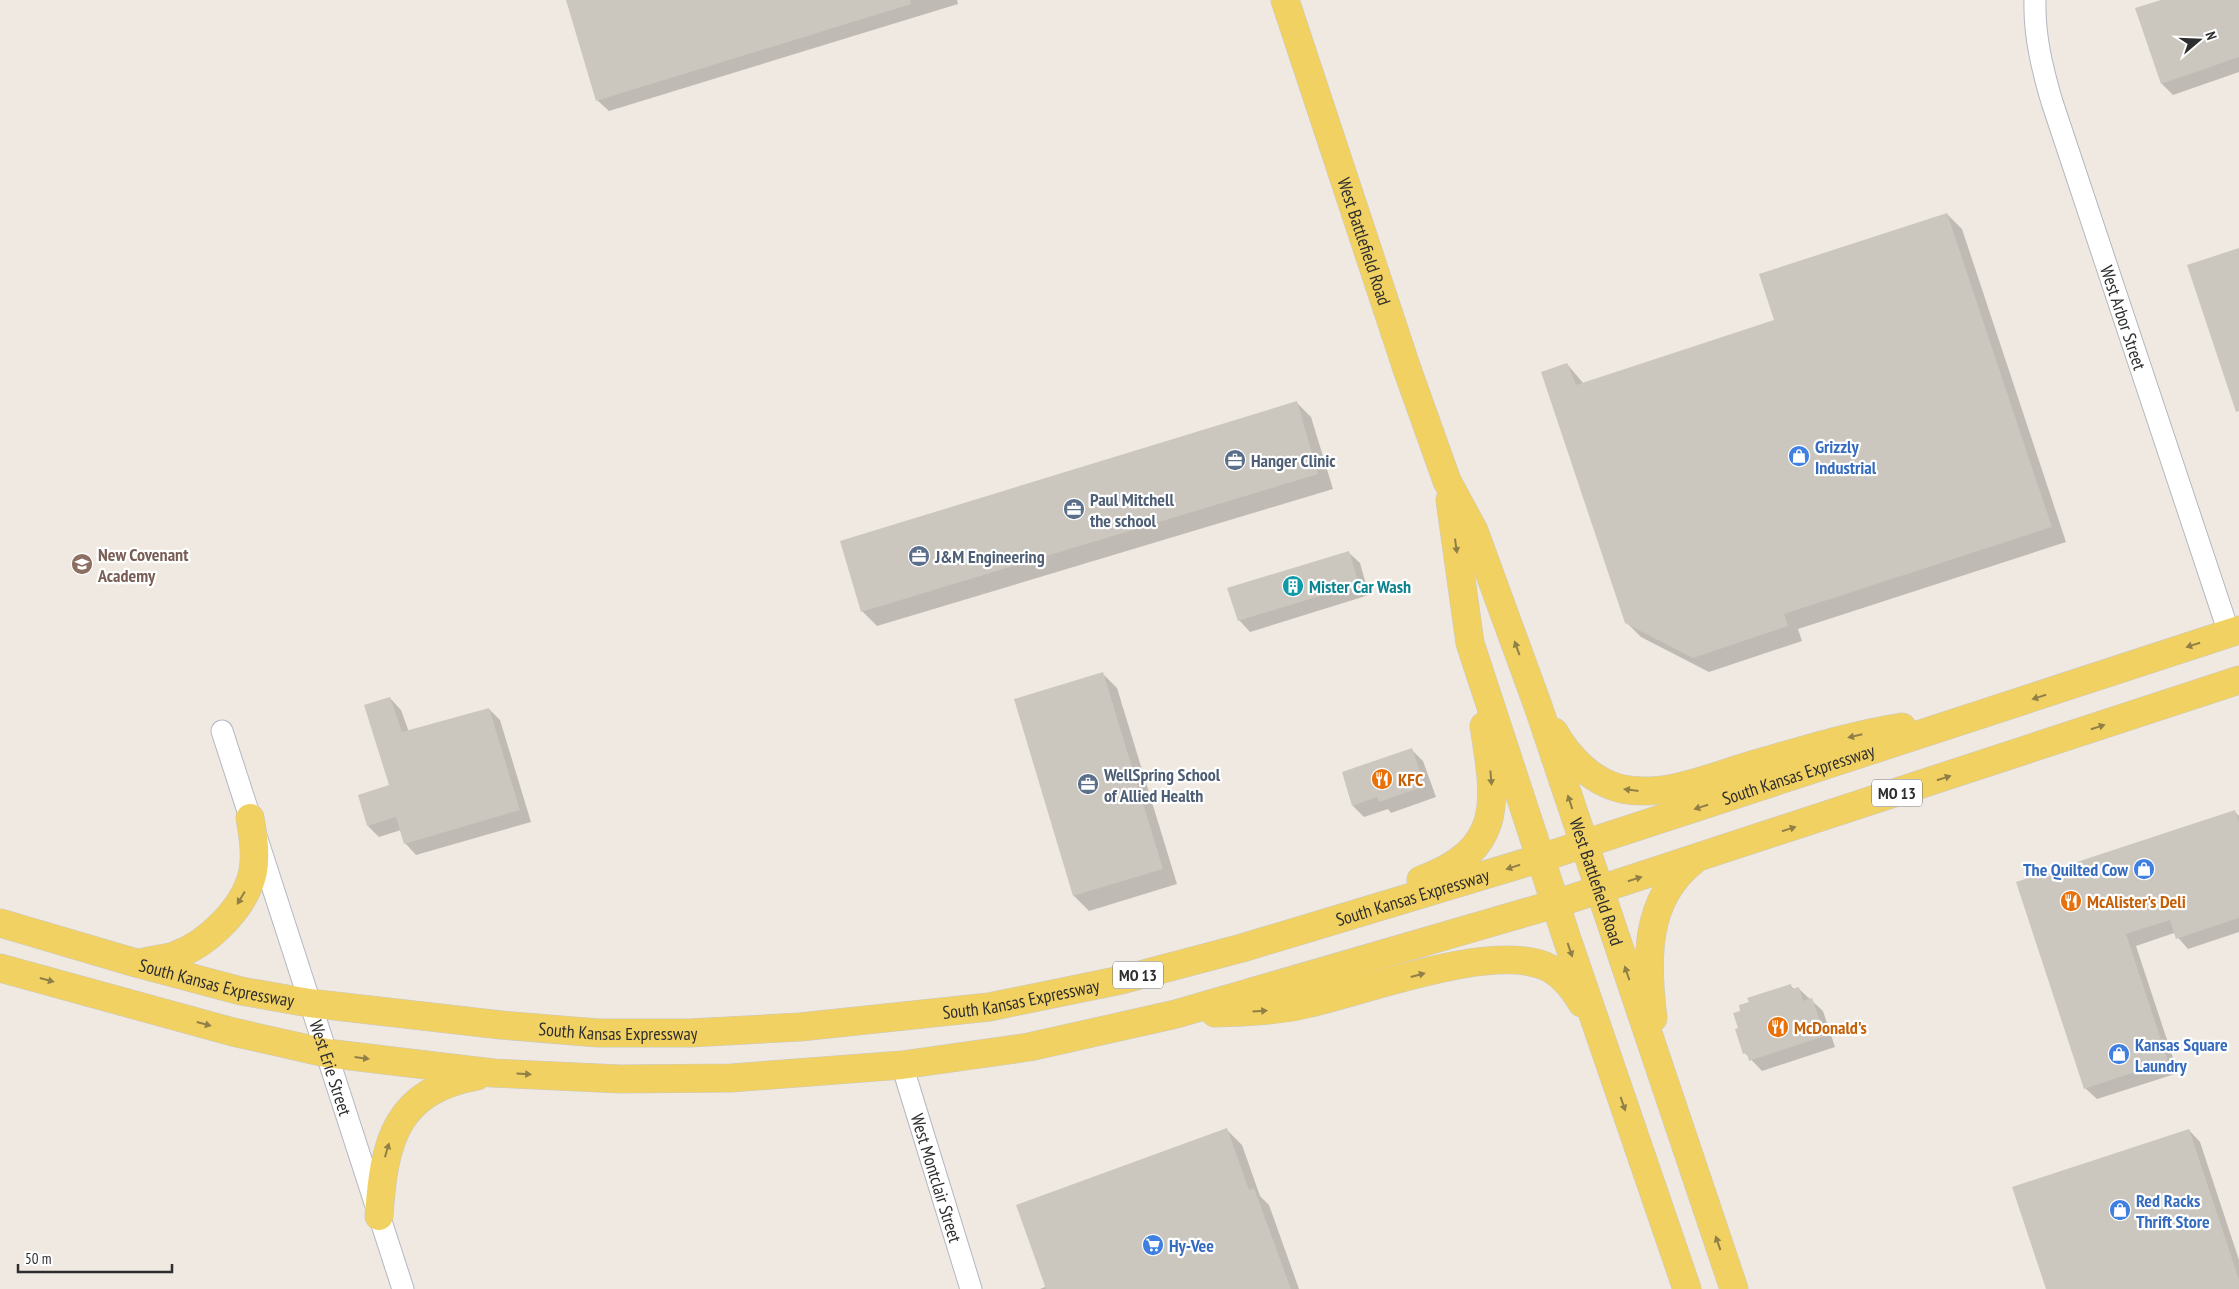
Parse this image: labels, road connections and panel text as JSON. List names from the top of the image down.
{
  "streets": {
    "main road": ["West Battlefield Road", "South Kansas Expressway", "MO 13"],
    "street": ["West Arbor Street", "West Erie Street", "West Montclair Street"]
  },
  "crossings": [
    ["West Battlefield Road", "South Kansas Expressway"],
    ["West Battlefield Road", "MO 13"],
    ["West Arbor Street", "South Kansas Expressway"],
    ["South Kansas Expressway", "West Erie Street"],
    ["MO 13", "West Erie Street"],
    ["MO 13", "West Montclair Street"]
  ],
  "places": {
    "shop": [
      "Grizzly Industrial",
      "The Quilted Cow",
      "Kansas Square Laundry",
      "Red Racks Thrift Store"
    ],
    "office": [
      "Hanger Clinic",
      "Paul Mitchell the school",
      "J&M Engineering",
      "WellSpring School of Allied Health"
    ],
    "school or university": ["New Covenant Academy"],
    "building": ["Mister Car Wash"],
    "restaurant": ["KFC", "McAlister's Deli", "McDonald's"],
    "supermarket": ["Hy-Vee"]
  },
  "scale_bar": "50 m",
  "north": "right"
}
